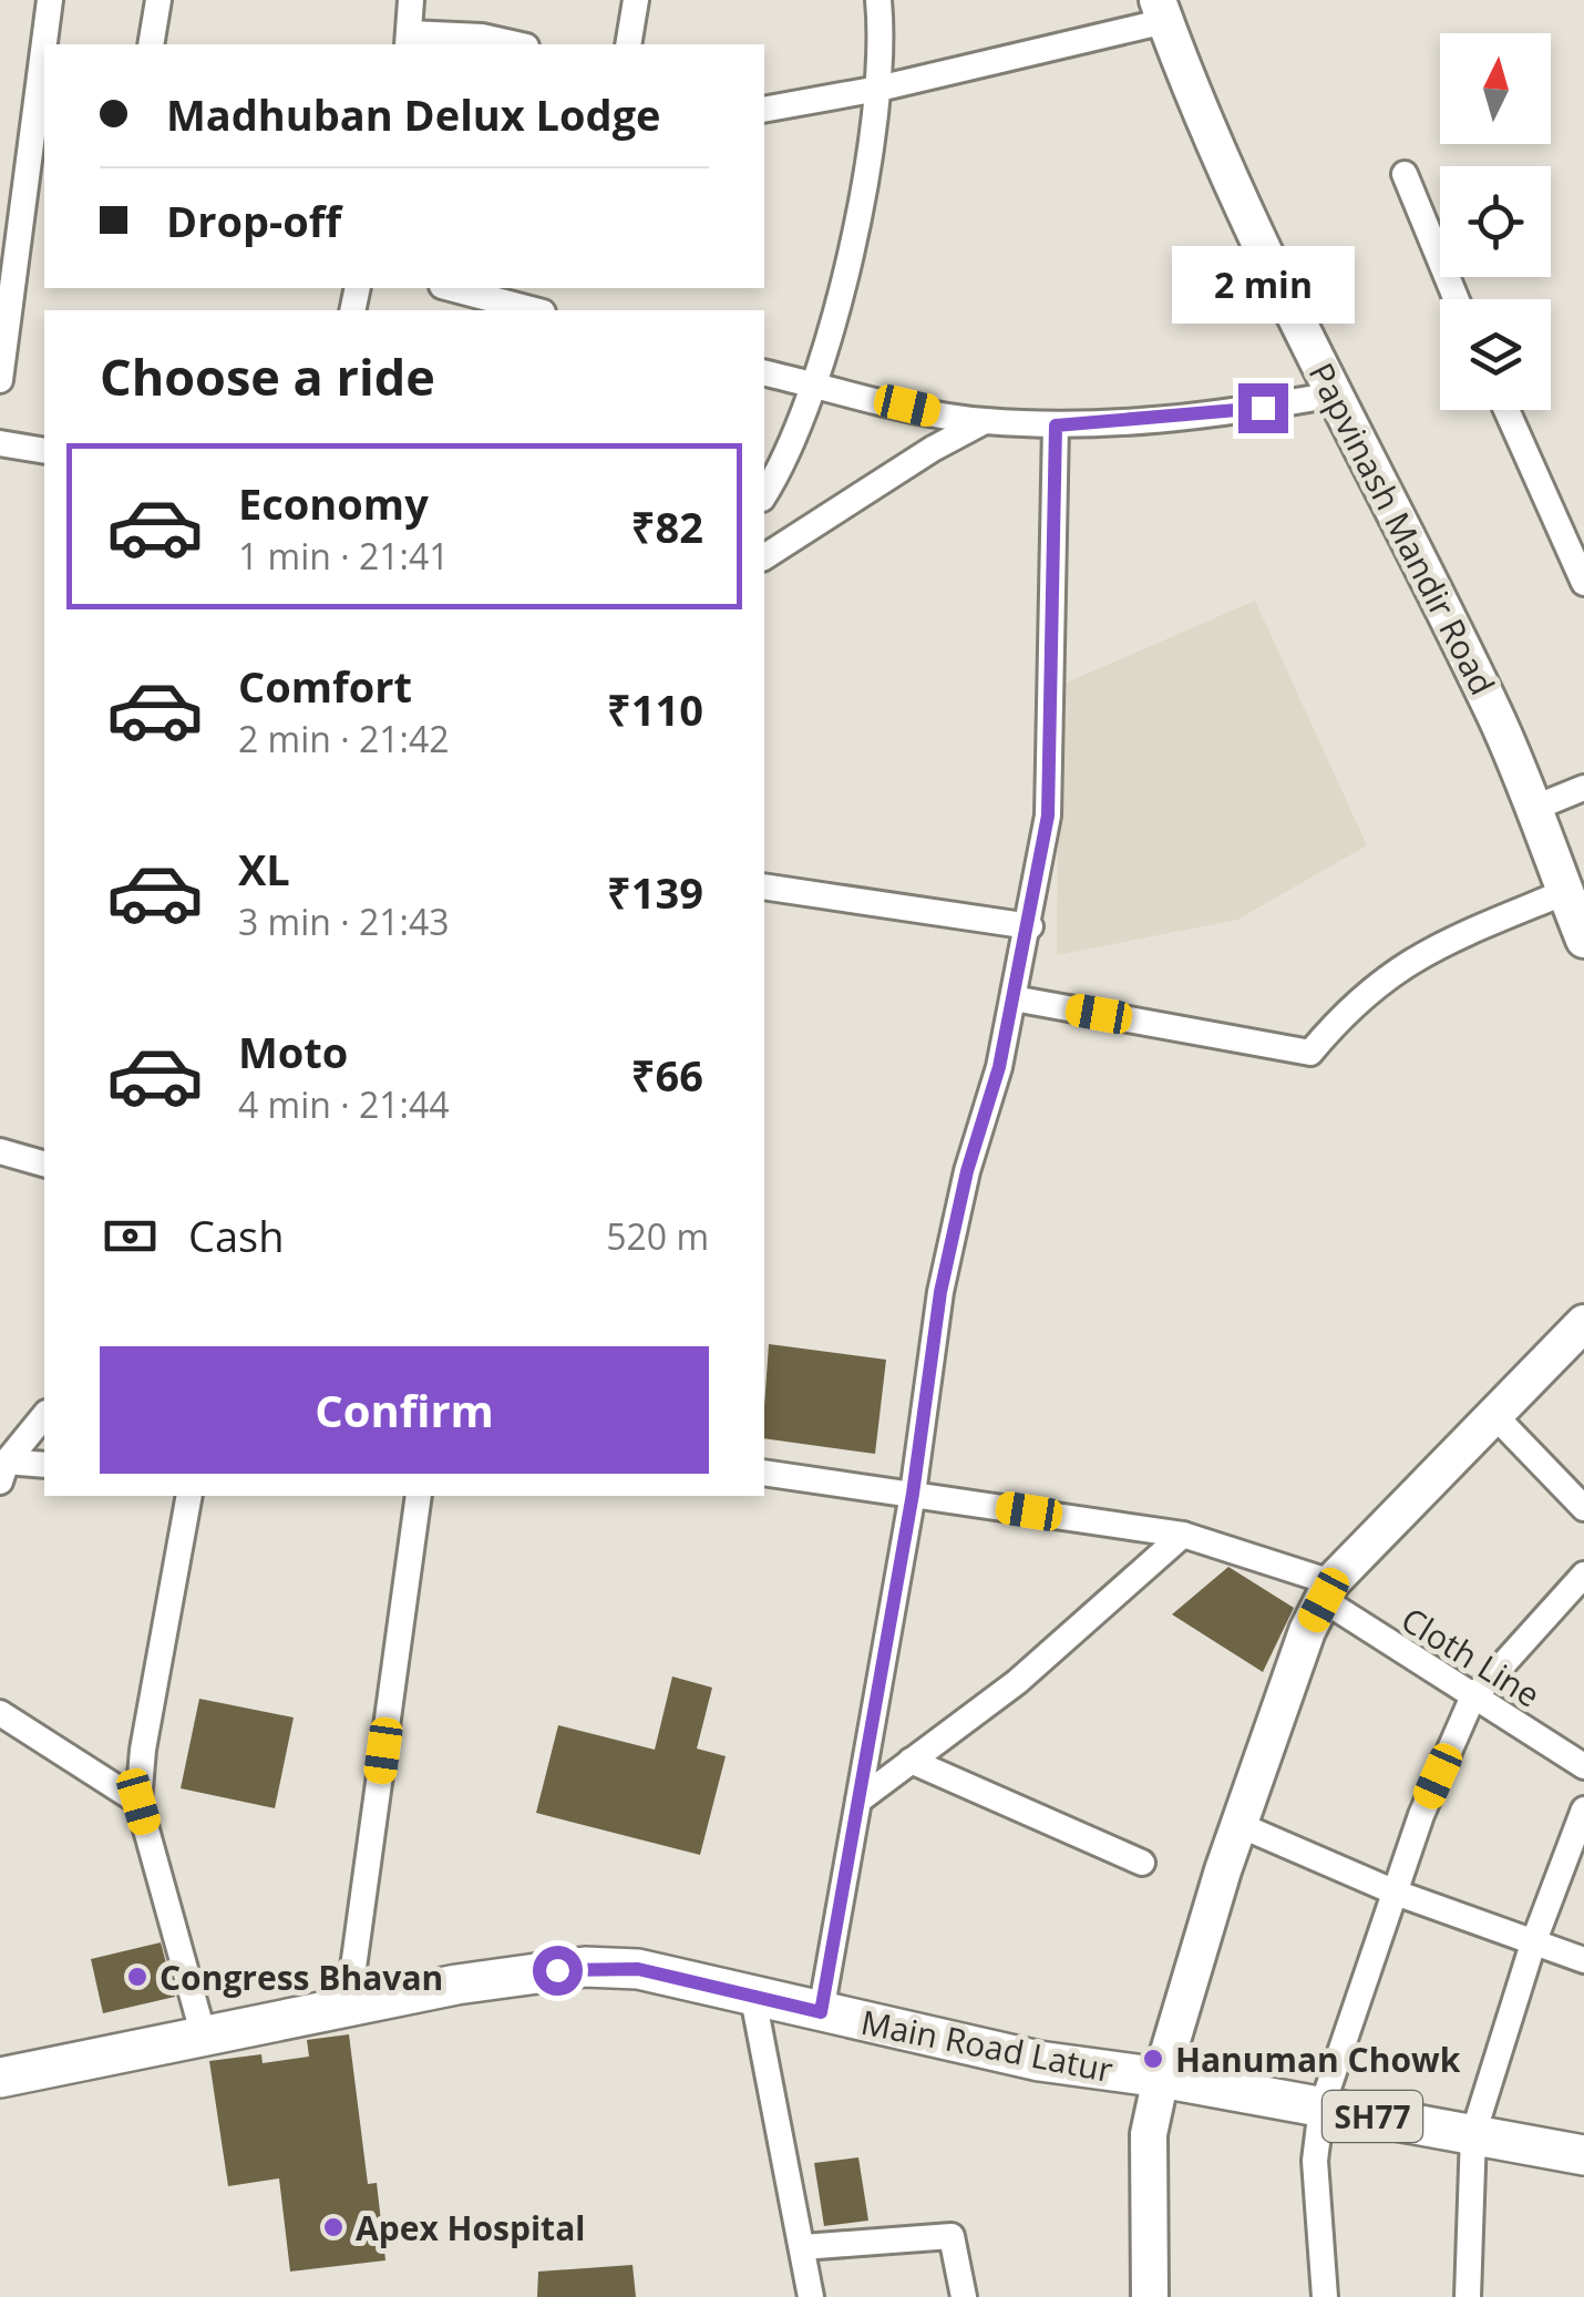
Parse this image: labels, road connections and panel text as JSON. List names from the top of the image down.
{
  "streets": {
    "main road": ["Main Road Latur", "SH77"],
    "street": ["Papvinash Mandir Road", "Cloth Line"]
  },
  "places": ["Congress Bhavan", "Hanuman Chowk", "Apex Hospital"],
  "north": "top",
  "page": {
    "banner": ["Madhuban Delux Lodge", "Drop-off"],
    "bubble": "2 min",
    "heading": "Choose a ride",
    "list": [
      {
        "name": "Economy",
        "note": "1 min · 21:41",
        "value": "₹82"
      },
      {
        "name": "Comfort",
        "note": "2 min · 21:42",
        "value": "₹110"
      },
      {
        "name": "XL",
        "note": "3 min · 21:43",
        "value": "₹139"
      },
      {
        "name": "Moto",
        "note": "4 min · 21:44",
        "value": "₹66"
      }
    ],
    "pay": ["Cash", "520 m"],
    "buttons": "Confirm"
  }
}
